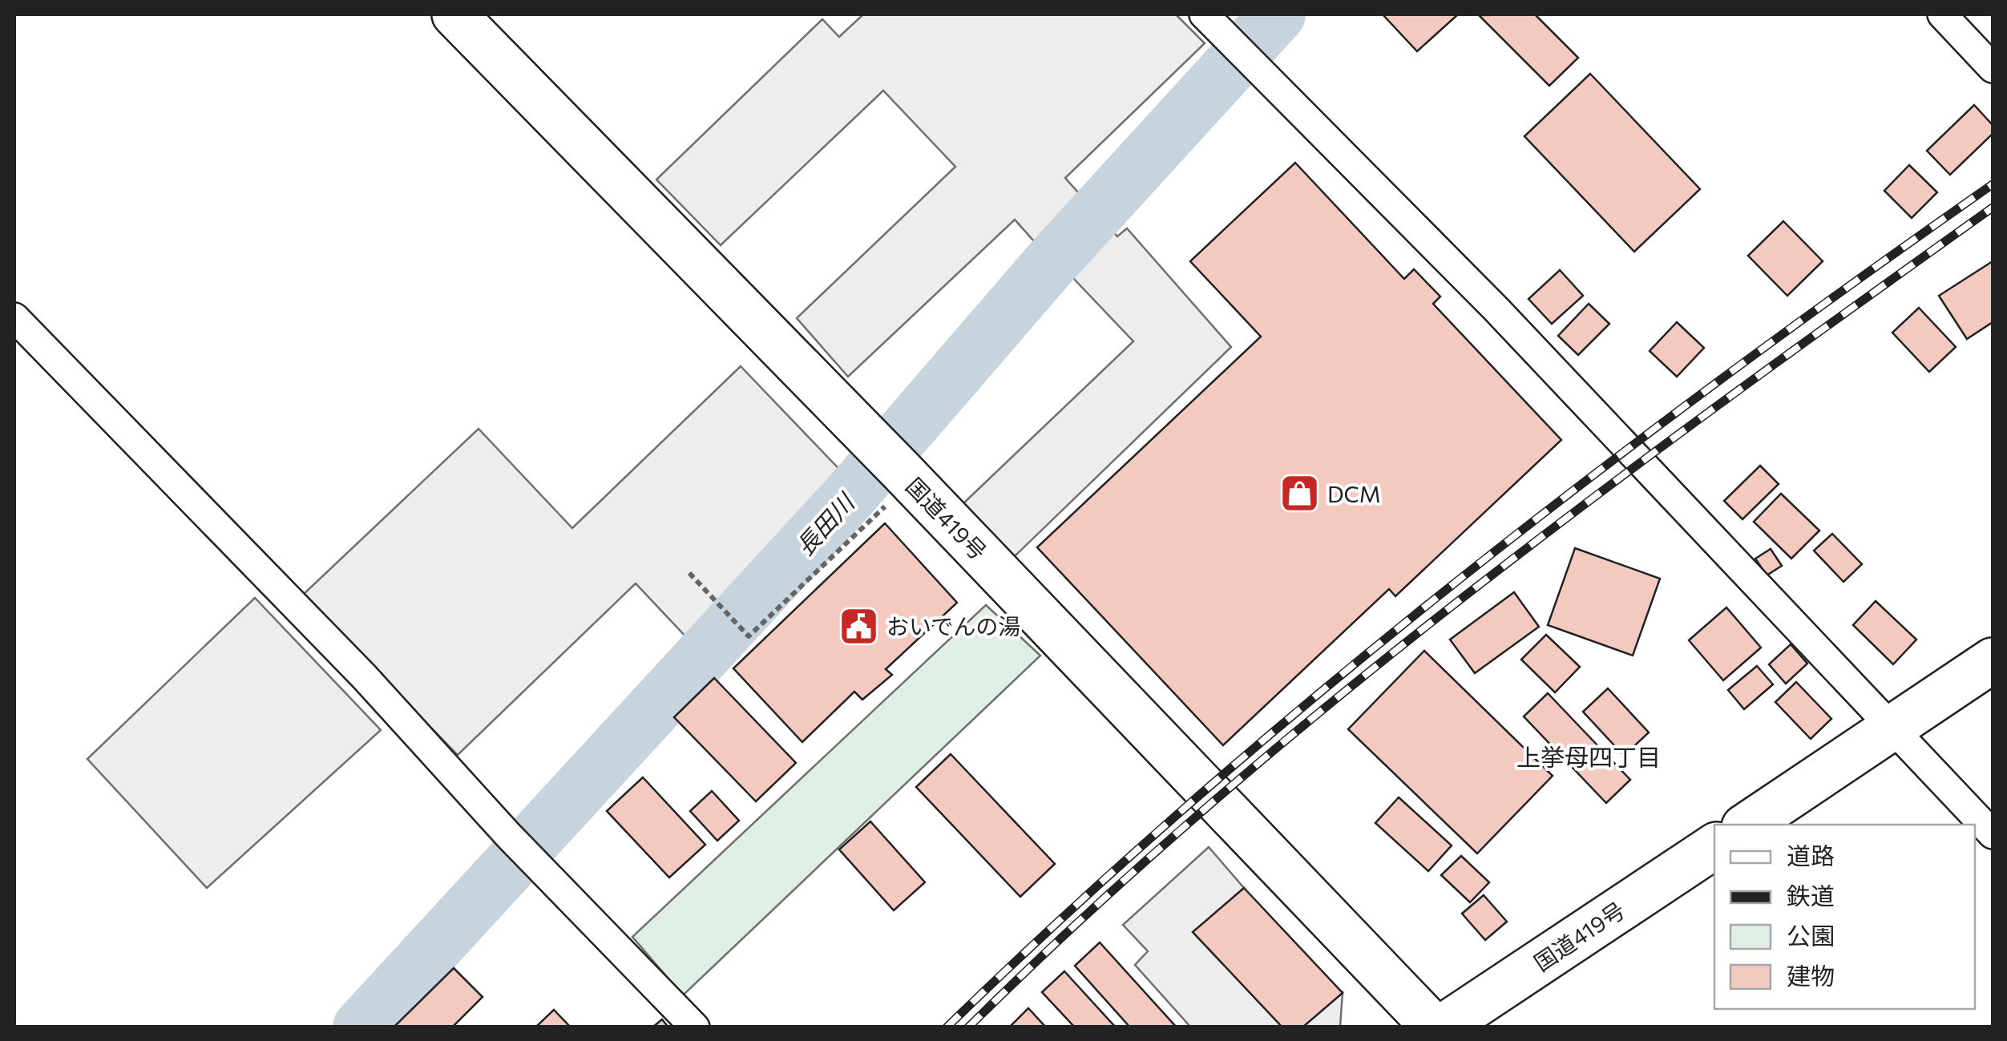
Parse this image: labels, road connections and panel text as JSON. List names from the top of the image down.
{
  "streets": {
    "highway": ["国道419号"]
  },
  "districts": ["上挙母四丁目"],
  "water": ["長田川"],
  "places": {
    "shop": ["DCM"],
    "public building": ["おいでんの湯"]
  },
  "legend": [
    "道路",
    "鉄道",
    "公園",
    "建物"
  ]
}
